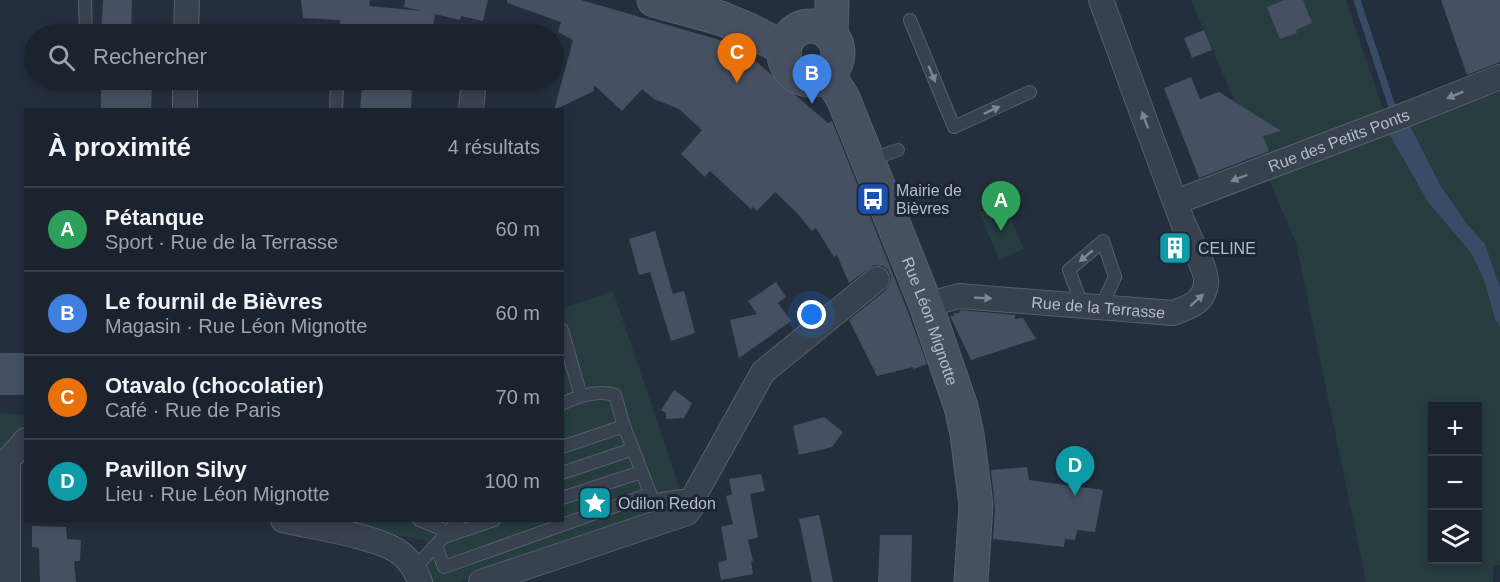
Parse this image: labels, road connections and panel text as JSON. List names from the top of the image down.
{
  "streets": {
    "main road": ["Rue Léon Mignotte"],
    "street": ["Rue des Petits Ponts", "Rue de la Terrasse"]
  },
  "crossings": [
    ["Rue des Petits Ponts", "Rue de la Terrasse"],
    ["Rue de la Terrasse", "Rue Léon Mignotte"]
  ],
  "one_way": ["Rue des Petits Ponts"],
  "places": {
    "bus stop": ["Mairie de Bièvres"],
    "building": ["CELINE"],
    "place": ["Odilon Redon"]
  },
  "page": {
    "search": "Rechercher",
    "pins": [
      "C",
      "B",
      "A",
      "D"
    ],
    "heading": ["À proximité", "4 résultats"],
    "list": [
      {
        "mark": "A",
        "name": "Pétanque",
        "note": "Sport · Rue de la Terrasse",
        "value": "60 m"
      },
      {
        "mark": "B",
        "name": "Le fournil de Bièvres",
        "note": "Magasin · Rue Léon Mignotte",
        "value": "60 m"
      },
      {
        "mark": "C",
        "name": "Otavalo (chocolatier)",
        "note": "Café · Rue de Paris",
        "value": "70 m"
      },
      {
        "mark": "D",
        "name": "Pavillon Silvy",
        "note": "Lieu · Rue Léon Mignotte",
        "value": "100 m"
      }
    ],
    "map_buttons": ["+", "−"]
  }
}
